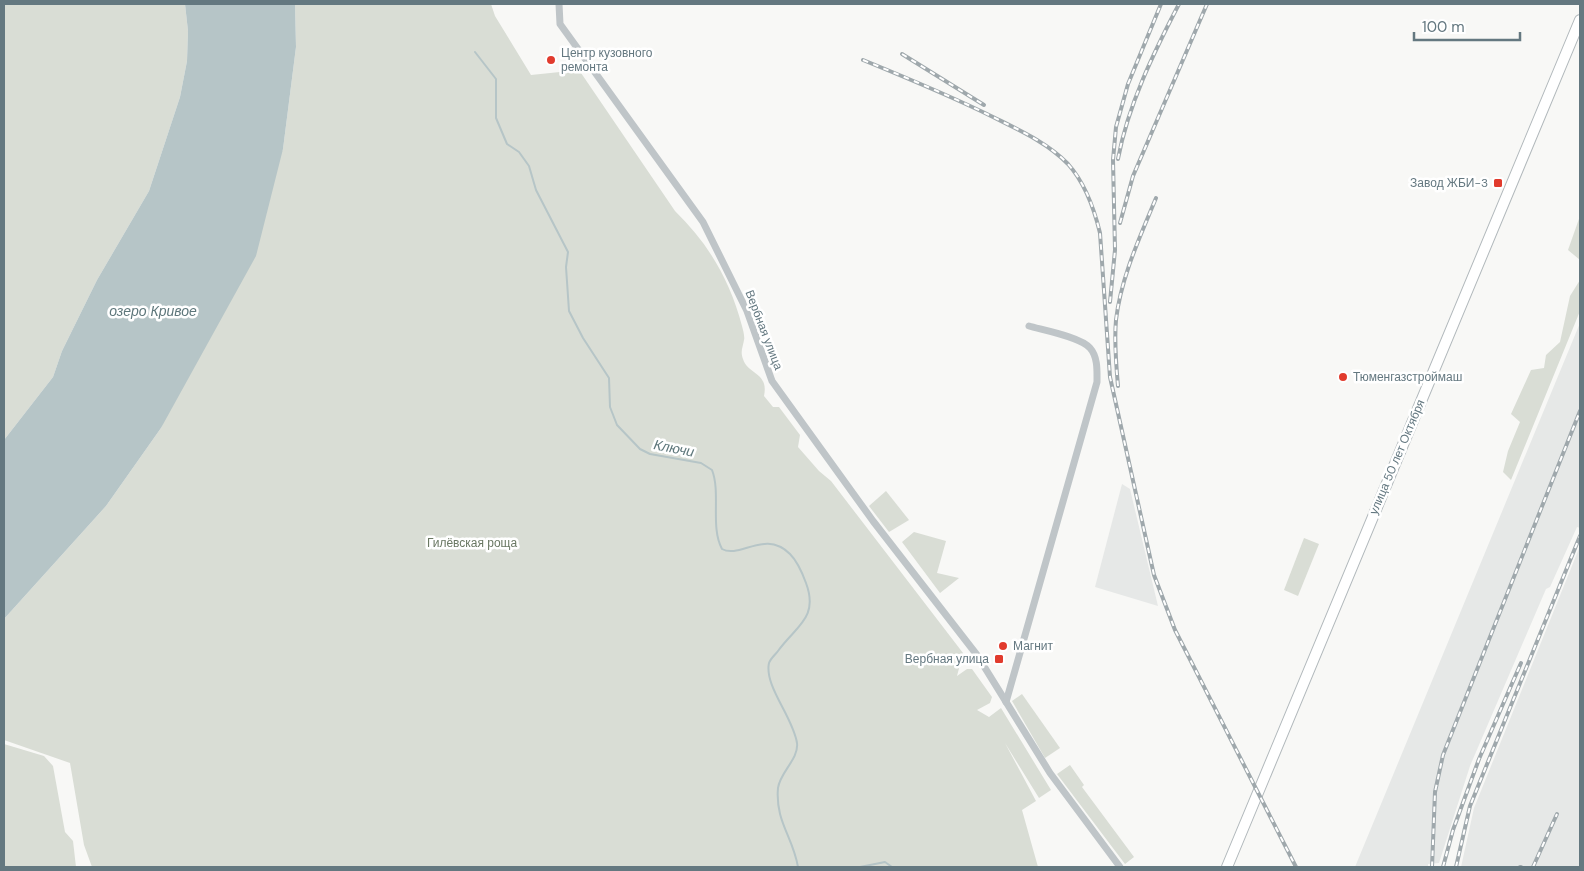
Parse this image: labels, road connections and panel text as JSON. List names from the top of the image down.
{
  "streets": {
    "main road": ["улица 50 лет Октября"],
    "street": ["Вербная улица"]
  },
  "water": ["озеро Кривое", "Ключи"],
  "parks": ["Гилёвская роща"],
  "places": {
    "other": ["Центр кузовного ремонта", "Тюменгазстроймаш", "Магнит"],
    "transit": ["Завод ЖБИ-3", "Вербная улица"]
  },
  "scale_bar": "100 m"
}
